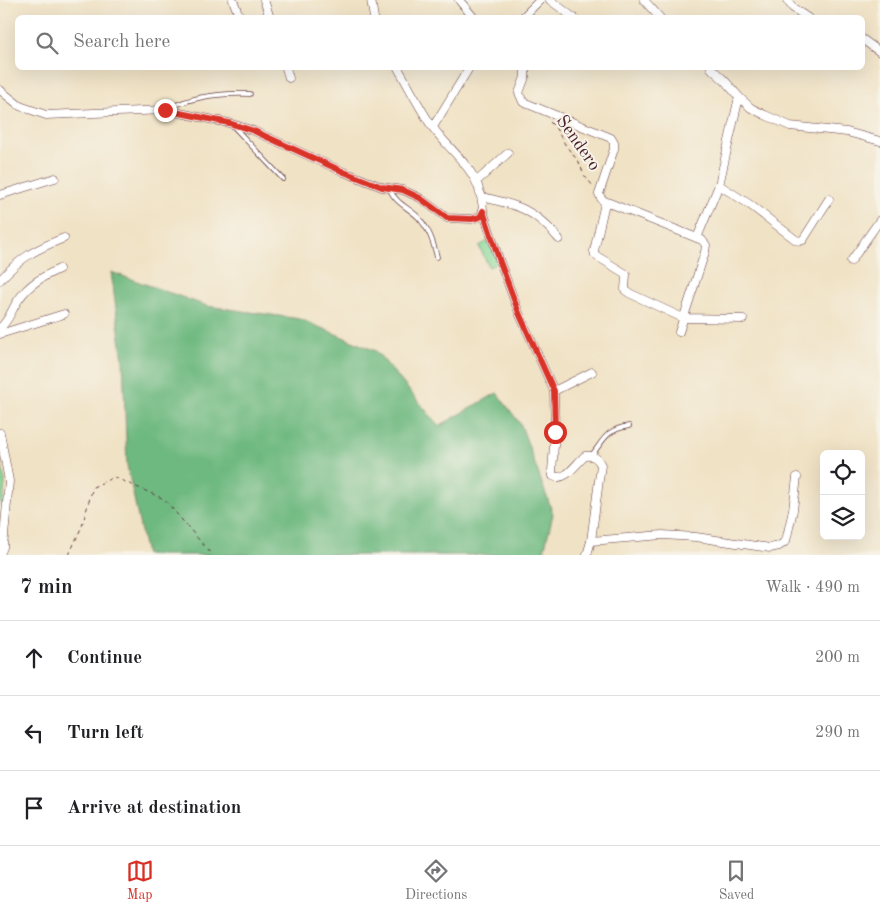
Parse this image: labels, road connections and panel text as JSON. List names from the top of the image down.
{
  "streets": {
    "path": ["Sendero"]
  },
  "page": {
    "search": "Search here",
    "heading": ["7 min", "Walk · 490 m"],
    "list": [
      ["Continue", "200 m"],
      ["Turn left", "290 m"],
      "Arrive at destination"
    ],
    "nav": ["Map", "Directions", "Saved"]
  }
}
